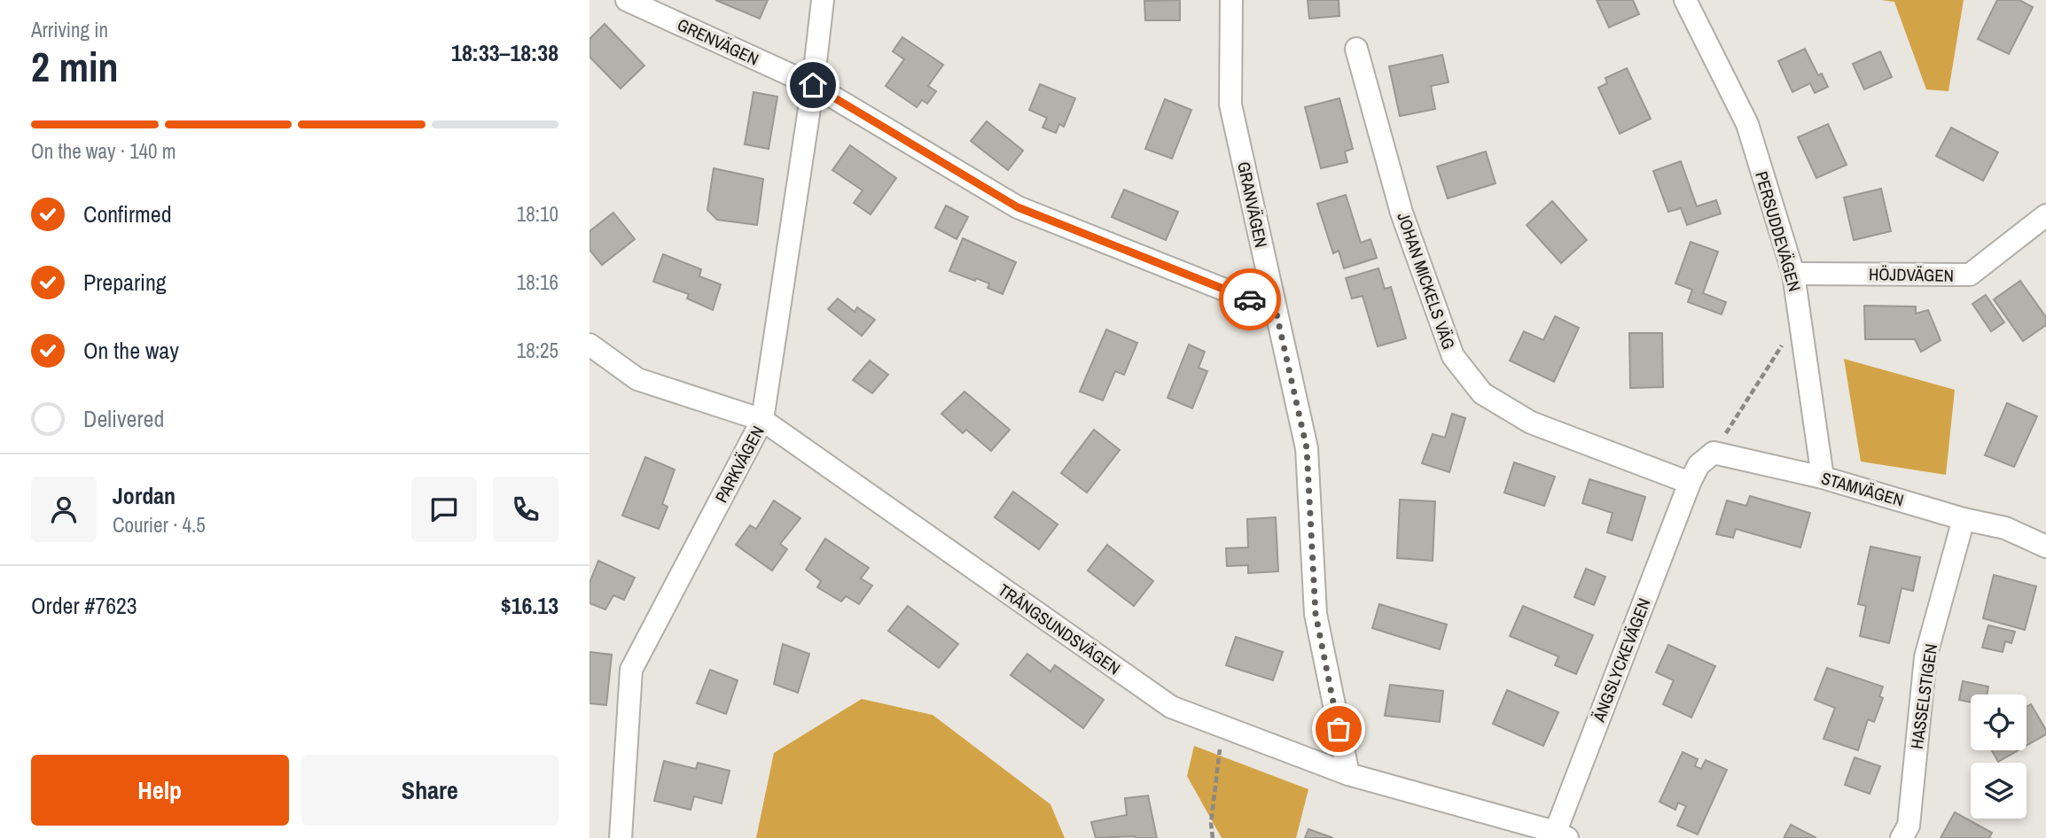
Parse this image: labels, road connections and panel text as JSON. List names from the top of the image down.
{
  "streets": {
    "street": [
      "GRENVÄGEN",
      "GRANVÄGEN",
      "PERSUDDEVÄGEN",
      "HÖJDVÄGEN",
      "JOHAN MICKELS VÄG",
      "PARKVÄGEN",
      "STAMVÄGEN",
      "TRÅNGSUNDSVÄGEN",
      "ÄNGSLYCKEVÄGEN",
      "HASSELSTIGEN"
    ]
  },
  "crossings": [
    ["GRENVÄGEN", "GRANVÄGEN"],
    ["GRENVÄGEN", "PARKVÄGEN"],
    ["GRANVÄGEN", "TRÅNGSUNDSVÄGEN"],
    ["PERSUDDEVÄGEN", "HÖJDVÄGEN"],
    ["PERSUDDEVÄGEN", "STAMVÄGEN"],
    ["JOHAN MICKELS VÄG", "ÄNGSLYCKEVÄGEN"],
    ["PARKVÄGEN", "TRÅNGSUNDSVÄGEN"],
    ["STAMVÄGEN", "HASSELSTIGEN"],
    ["TRÅNGSUNDSVÄGEN", "ÄNGSLYCKEVÄGEN"]
  ],
  "page": {
    "heading": ["2 min", "Arriving in", "18:33–18:38"],
    "panel": [
      "Jordan",
      "Courier · 4.5",
      "Order #7623",
      "$16.13"
    ],
    "bar": "On the way · 140 m",
    "list": [
      ["Confirmed", "18:10"],
      ["Preparing", "18:16"],
      ["On the way", "18:25"],
      "Delivered"
    ],
    "buttons": ["Help", "Share"]
  }
}
